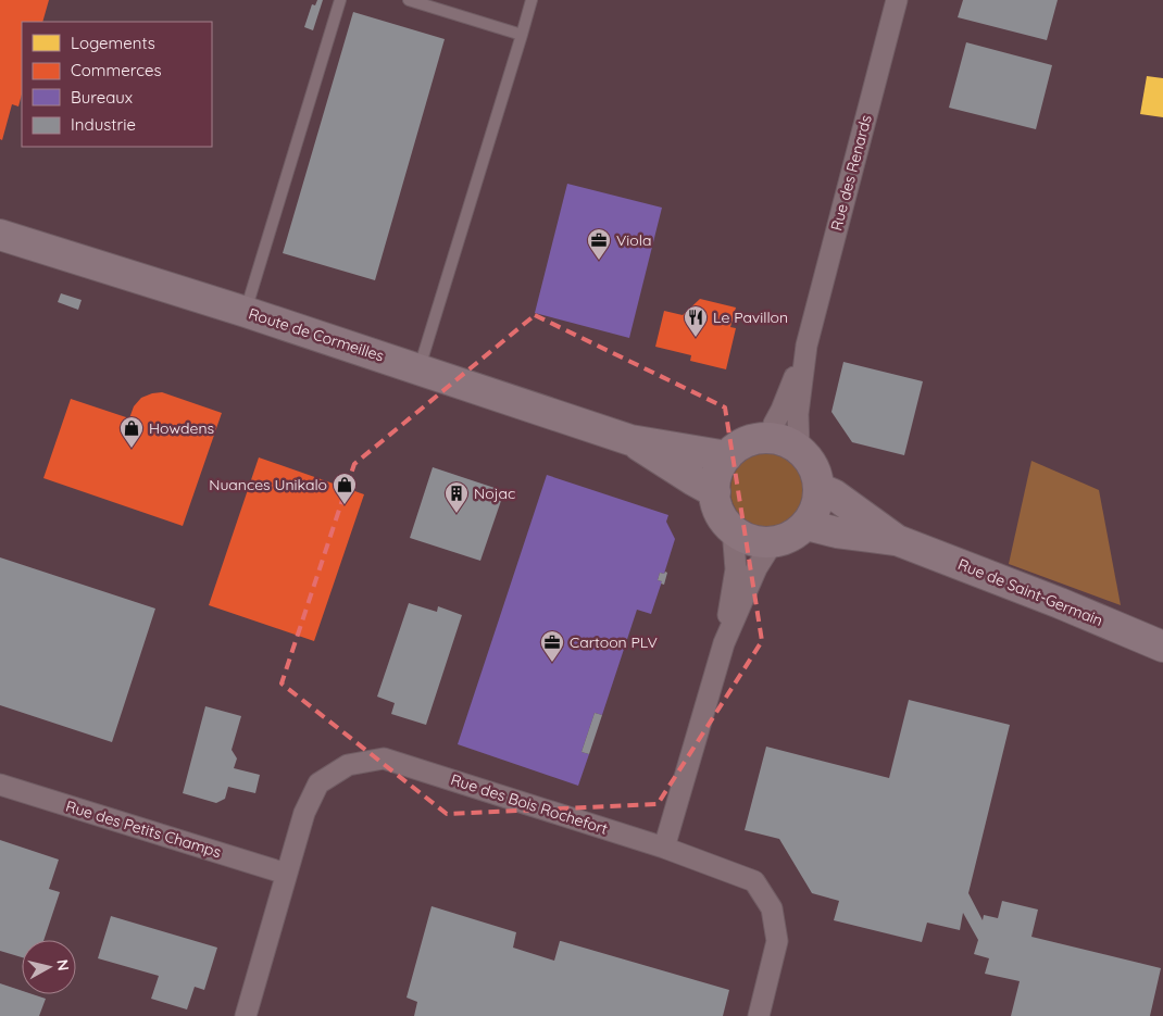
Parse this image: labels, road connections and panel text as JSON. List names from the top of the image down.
{
  "streets": {
    "main road": ["Route de Cormeilles", "Rue de Saint-Germain"],
    "street": ["Rue des Renards", "Rue des Bois Rochefort", "Rue des Petits Champs"]
  },
  "crossings": [
    ["Rue des Renards", "Route de Cormeilles"],
    ["Rue des Renards", "Rue de Saint-Germain"],
    ["Route de Cormeilles", "Rue de Saint-Germain"],
    ["Rue des Bois Rochefort", "Rue des Petits Champs"]
  ],
  "places": {
    "office": ["Viola", "Cartoon PLV"],
    "restaurant": ["Le Pavillon"],
    "shop": ["Howdens", "Nuances Unikalo"],
    "building": ["Nojac"]
  },
  "legend": [
    "Logements",
    "Commerces",
    "Bureaux",
    "Industrie"
  ],
  "north": "right"
}
